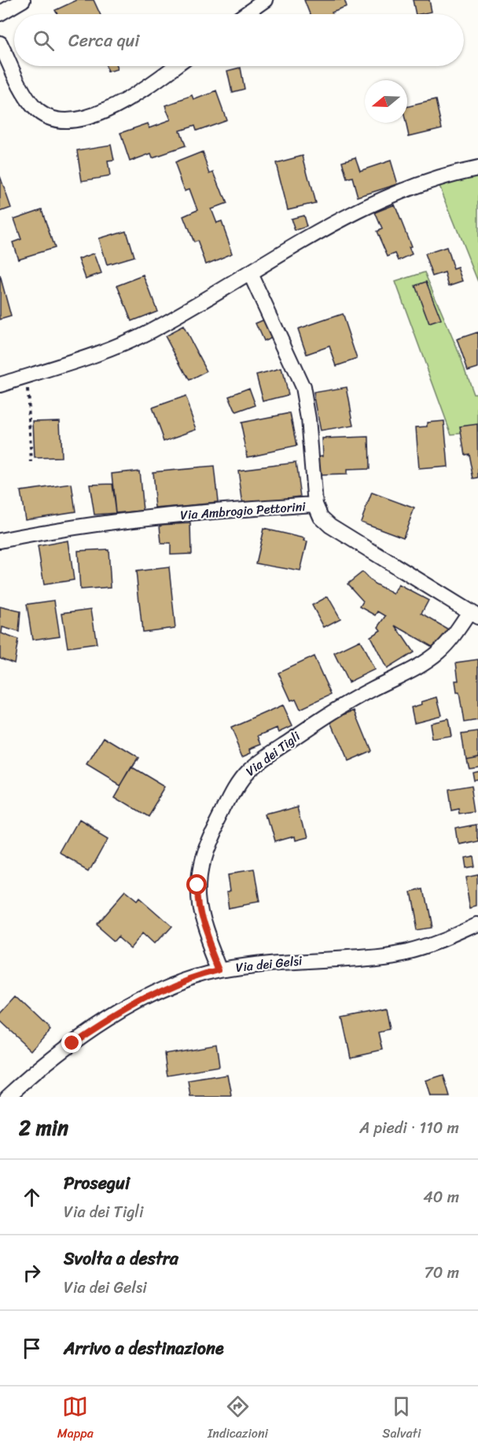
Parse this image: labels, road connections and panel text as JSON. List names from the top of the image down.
{
  "streets": {
    "street": ["Via Ambrogio Pettorini", "Via dei Tigli", "Via dei Gelsi"]
  },
  "crossings": [
    ["Via Ambrogio Pettorini", "Via dei Tigli"],
    ["Via dei Tigli", "Via dei Gelsi"]
  ],
  "north": "left",
  "page": {
    "search": "Cerca qui",
    "heading": ["2 min", "A piedi · 110 m"],
    "list": [
      ["Prosegui", "Via dei Tigli", "40 m"],
      ["Svolta a destra", "Via dei Gelsi", "70 m"],
      "Arrivo a destinazione"
    ],
    "nav": ["Mappa", "Indicazioni", "Salvati"]
  }
}
